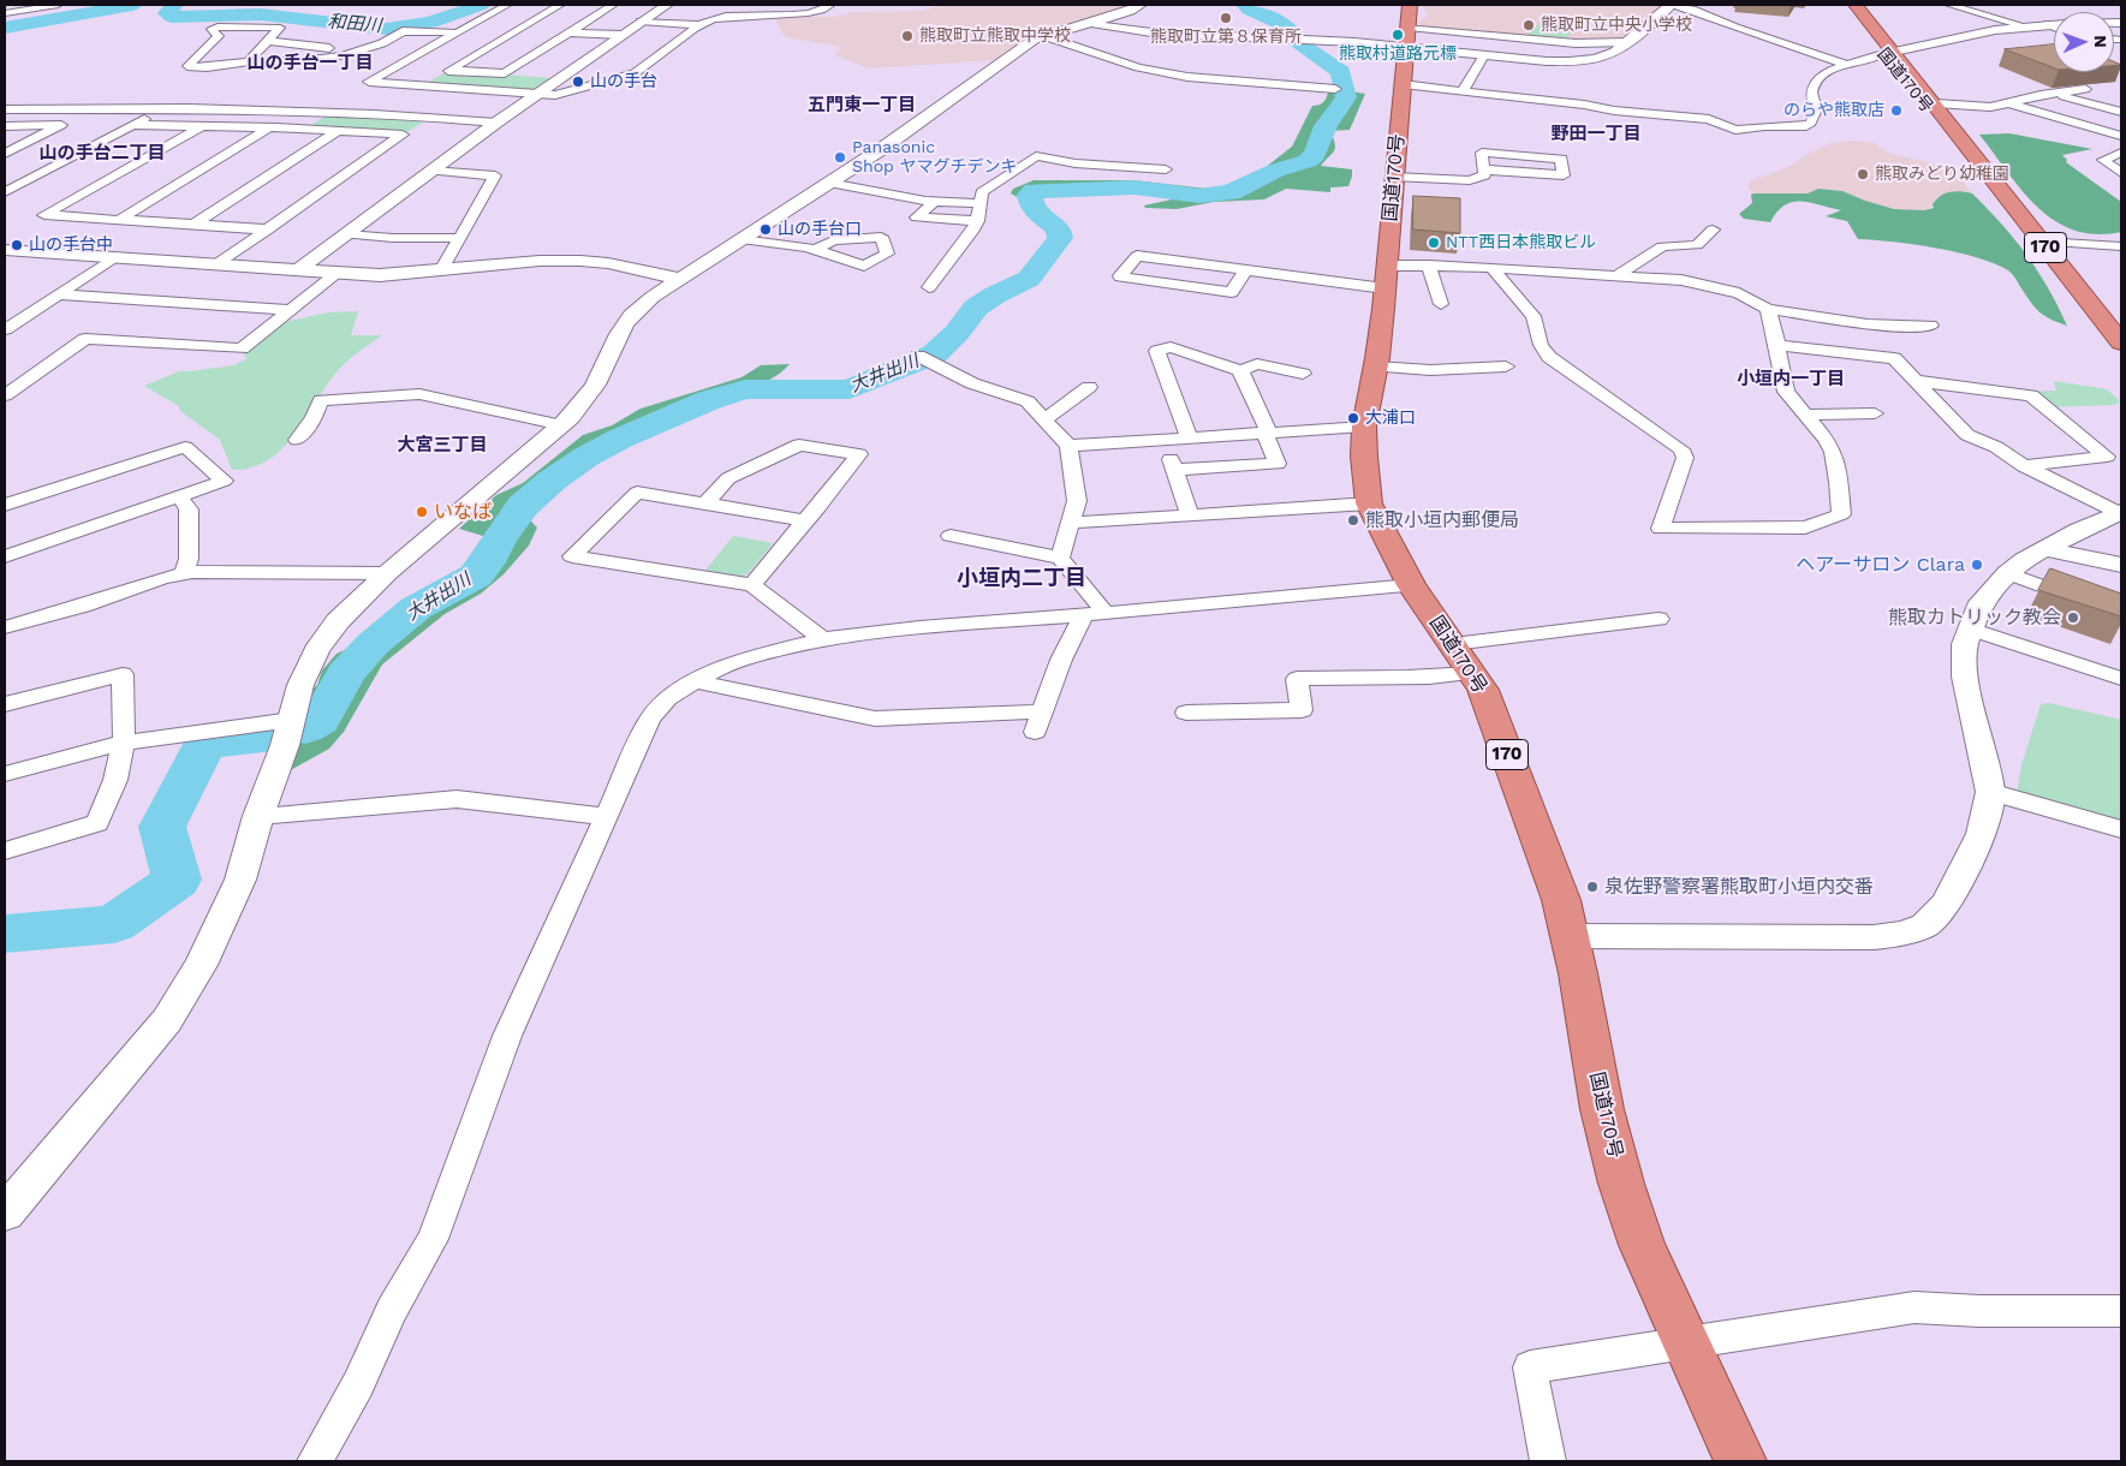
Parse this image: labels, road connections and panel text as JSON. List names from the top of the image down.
{
  "streets": {
    "highway": ["国道170号", "170"]
  },
  "districts": [
    "山の手台一丁目",
    "五門東一丁目",
    "野田一丁目",
    "山の手台二丁目",
    "小垣内一丁目",
    "大宮三丁目",
    "小垣内二丁目"
  ],
  "water": ["和田川", "大井出川"],
  "places": [
    "熊取町立第８保育所",
    "熊取町立中央小学校",
    "熊取村道路元標",
    "熊取町立熊取中学校",
    "山の手台",
    "のらや熊取店",
    "Panasonic Shop ヤマグチデンキ",
    "熊取みどり幼稚園",
    "山の手台口",
    "NTT西日本熊取ビル",
    "山の手台中",
    "大浦口",
    "いなば",
    "熊取小垣内郵便局",
    "ヘアーサロン Clara",
    "熊取カトリック教会",
    "泉佐野警察署熊取町小垣内交番"
  ],
  "north": "right"
}
